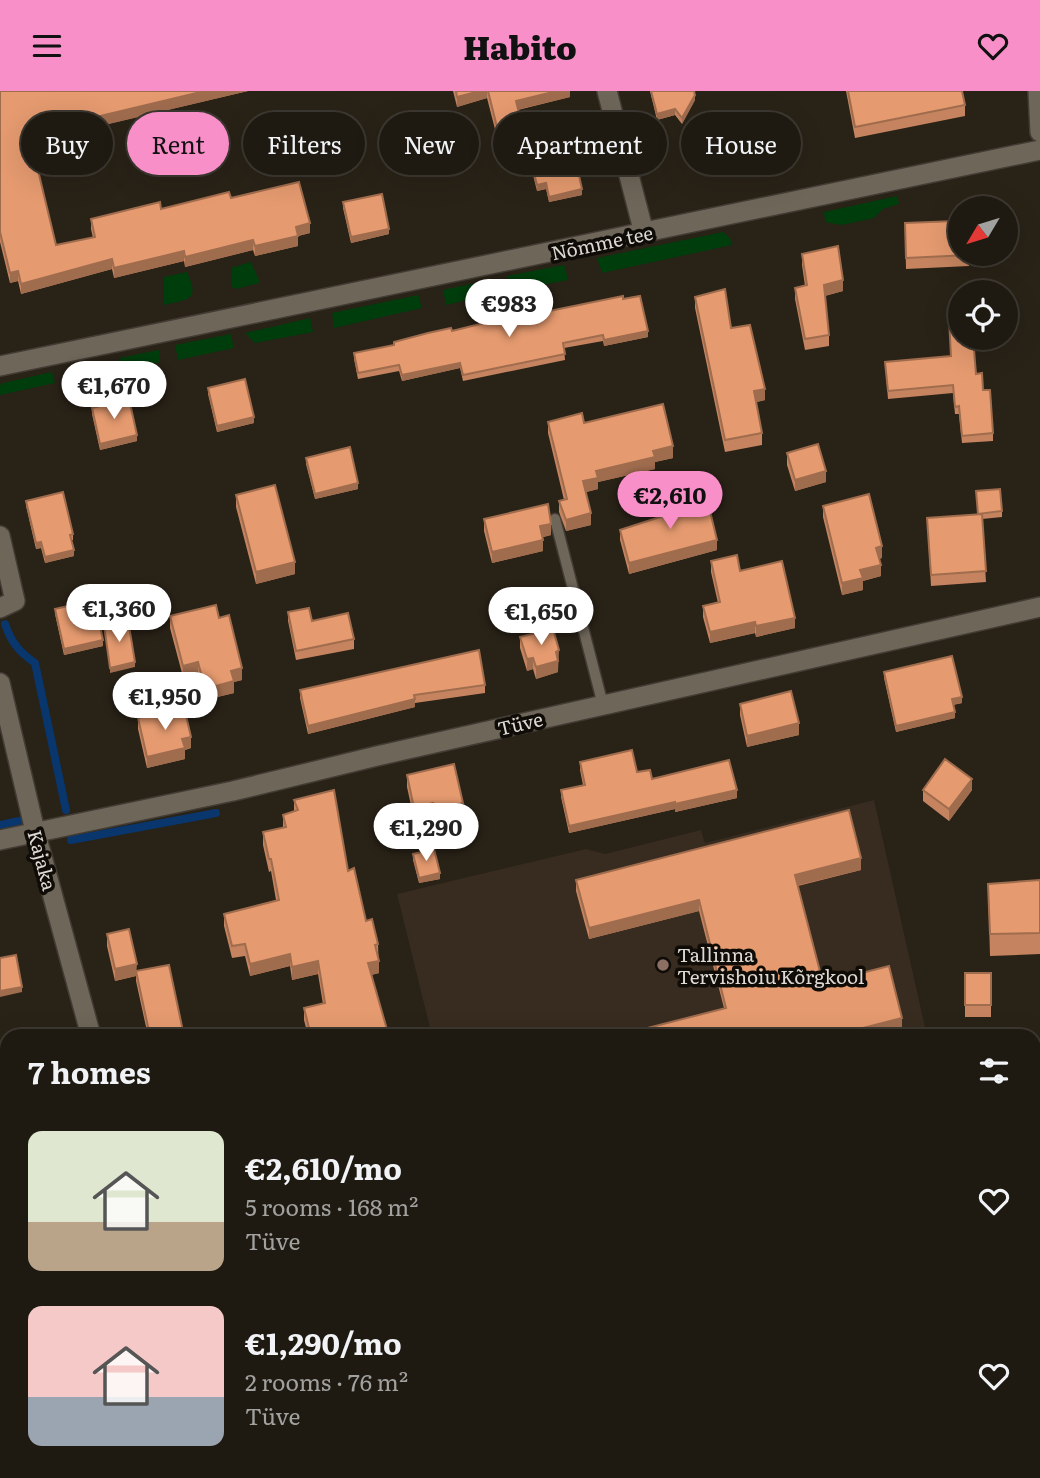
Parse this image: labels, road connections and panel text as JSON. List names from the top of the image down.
{
  "streets": {
    "street": ["Nõmme tee", "Tüve", "Kajaka"]
  },
  "crossings": [
    ["Tüve", "Kajaka"]
  ],
  "places": ["Tallinna Tervishoiu Kõrgkool"],
  "north": "bottom left",
  "page": {
    "header": "Habito",
    "chip": [
      "Buy",
      "Rent",
      "Filters",
      "New",
      "Apartment",
      "House"
    ],
    "price": [
      "€983",
      "€1,670",
      "€2,610",
      "€1,360",
      "€1,650",
      "€1,950",
      "€1,290"
    ],
    "heading": "7 homes",
    "list": [
      {
        "name": "€2,610/mo",
        "note": "5 rooms · 168 m² · Tüve"
      },
      {
        "name": "€1,290/mo",
        "note": "2 rooms · 76 m² · Tüve"
      }
    ]
  }
}
